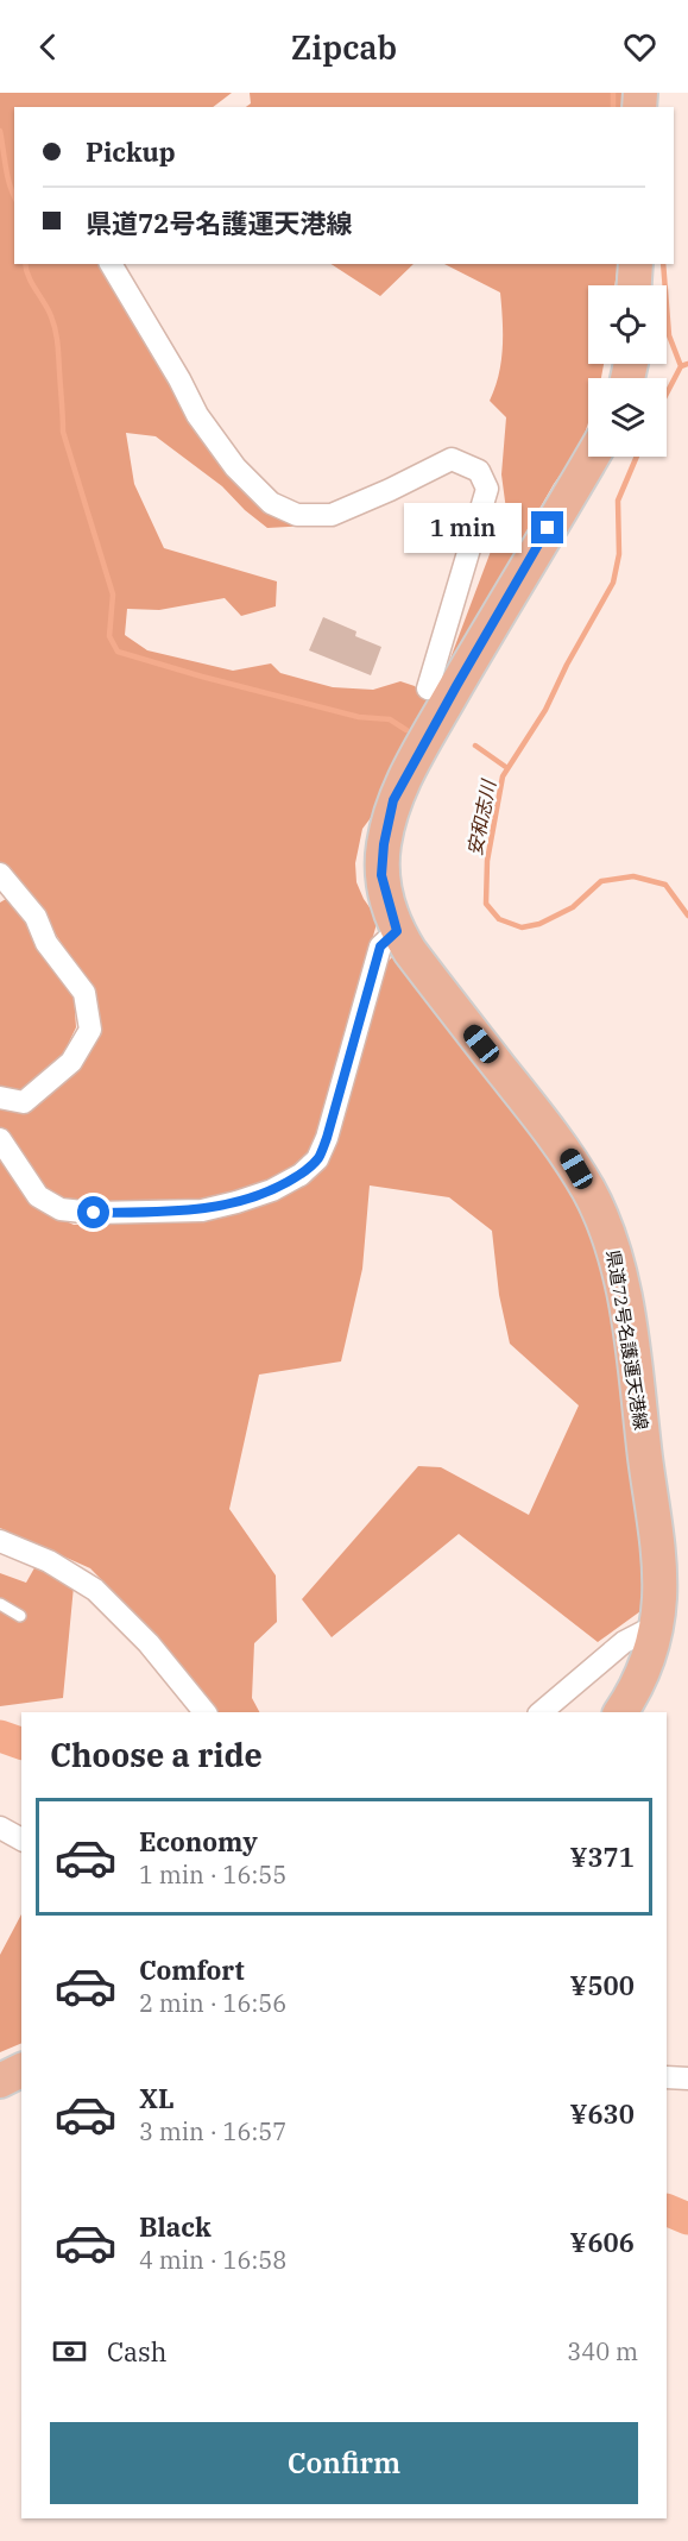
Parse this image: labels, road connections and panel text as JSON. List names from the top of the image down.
{
  "streets": {
    "main road": ["県道72号名護運天港線"]
  },
  "water": ["安和志川"],
  "page": {
    "header": "Zipcab",
    "banner": ["Pickup", "県道72号名護運天港線"],
    "bubble": "1 min",
    "heading": "Choose a ride",
    "list": [
      {
        "name": "Economy",
        "note": "1 min · 16:55",
        "value": "¥371"
      },
      {
        "name": "Comfort",
        "note": "2 min · 16:56",
        "value": "¥500"
      },
      {
        "name": "XL",
        "note": "3 min · 16:57",
        "value": "¥630"
      },
      {
        "name": "Black",
        "note": "4 min · 16:58",
        "value": "¥606"
      }
    ],
    "pay": ["Cash", "340 m"],
    "buttons": "Confirm"
  }
}
